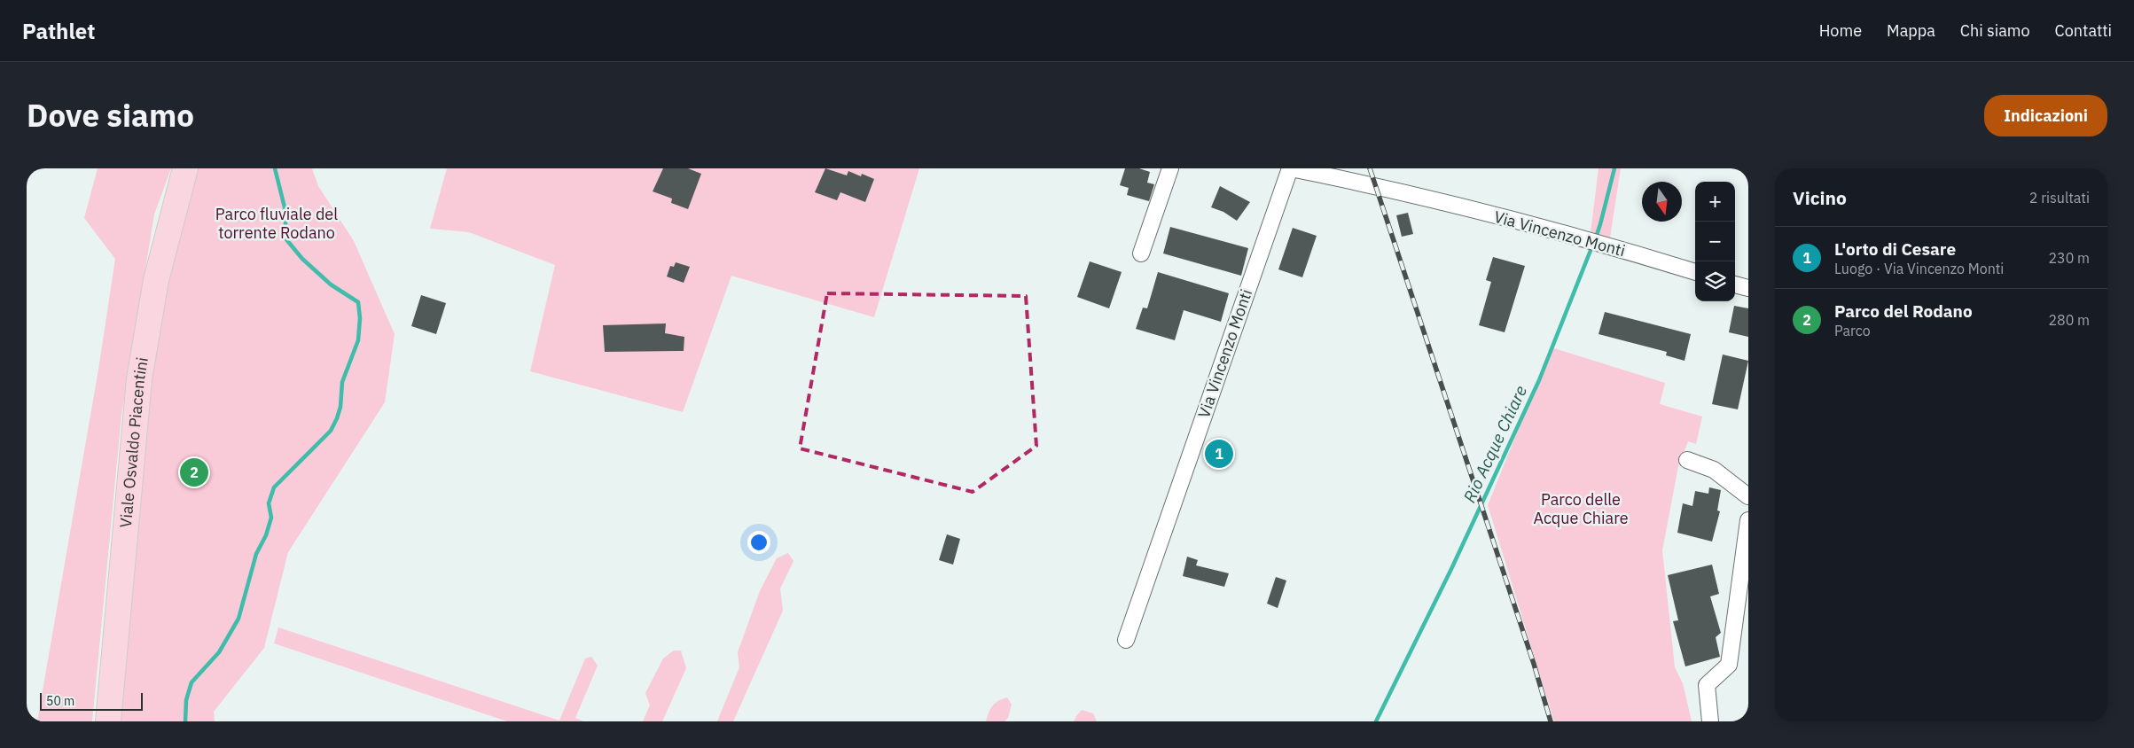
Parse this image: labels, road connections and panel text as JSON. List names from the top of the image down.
{
  "streets": {
    "main road": ["Viale Osvaldo Piacentini"],
    "street": ["Via Vincenzo Monti"]
  },
  "water": ["Rio Acque Chiare"],
  "parks": ["Parco fluviale del torrente Rodano", "Parco delle Acque Chiare"],
  "scale_bar": "50 m",
  "north": "bottom",
  "page": {
    "header": "Pathlet",
    "nav": [
      "Home",
      "Mappa",
      "Chi siamo",
      "Contatti"
    ],
    "title": "Dove siamo",
    "buttons": "Indicazioni",
    "heading": ["Vicino", "2 risultati"],
    "map_buttons": ["+", "−"],
    "list": [
      {
        "mark": "1",
        "name": "L'orto di Cesare",
        "note": "Luogo · Via Vincenzo Monti",
        "value": "230 m"
      },
      {
        "mark": "2",
        "name": "Parco del Rodano",
        "note": "Parco",
        "value": "280 m"
      }
    ],
    "pins": ["1", "2"],
    "scale": "50 m"
  }
}
